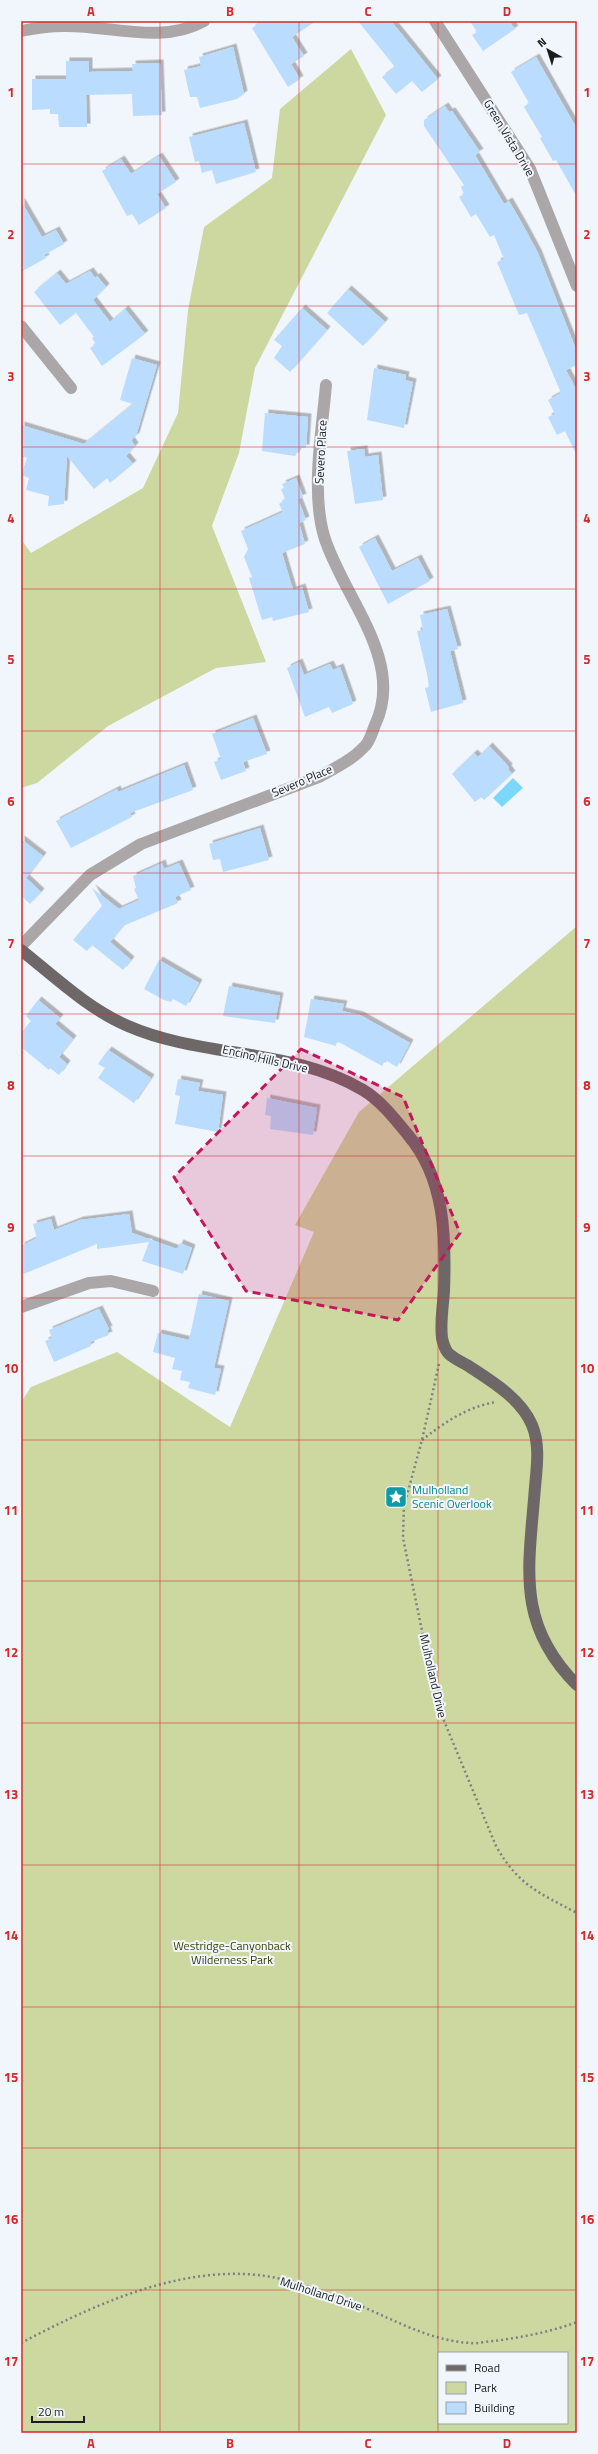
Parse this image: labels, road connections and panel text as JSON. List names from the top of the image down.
{
  "streets": {
    "main road": ["Encino Hills Drive"],
    "street": ["Green Vista Drive", "Severo Place"],
    "path": ["Mulholland Drive"]
  },
  "crossings": [
    ["Encino Hills Drive", "Mulholland Drive"]
  ],
  "parks": ["Westridge-Canyonback Wilderness Park"],
  "places": {
    "place": ["Mulholland Scenic Overlook"]
  },
  "legend": ["Road", "Park", "Building"],
  "scale_bar": "20 m",
  "north": "top left",
  "grid": {
    "columns": [
      "A",
      "B",
      "C",
      "D"
    ],
    "rows": [
      "1",
      "2",
      "3",
      "4",
      "5",
      "6",
      "7",
      "8",
      "9",
      "10",
      "11",
      "12",
      "13",
      "14",
      "15",
      "16",
      "17"
    ]
  }
}
